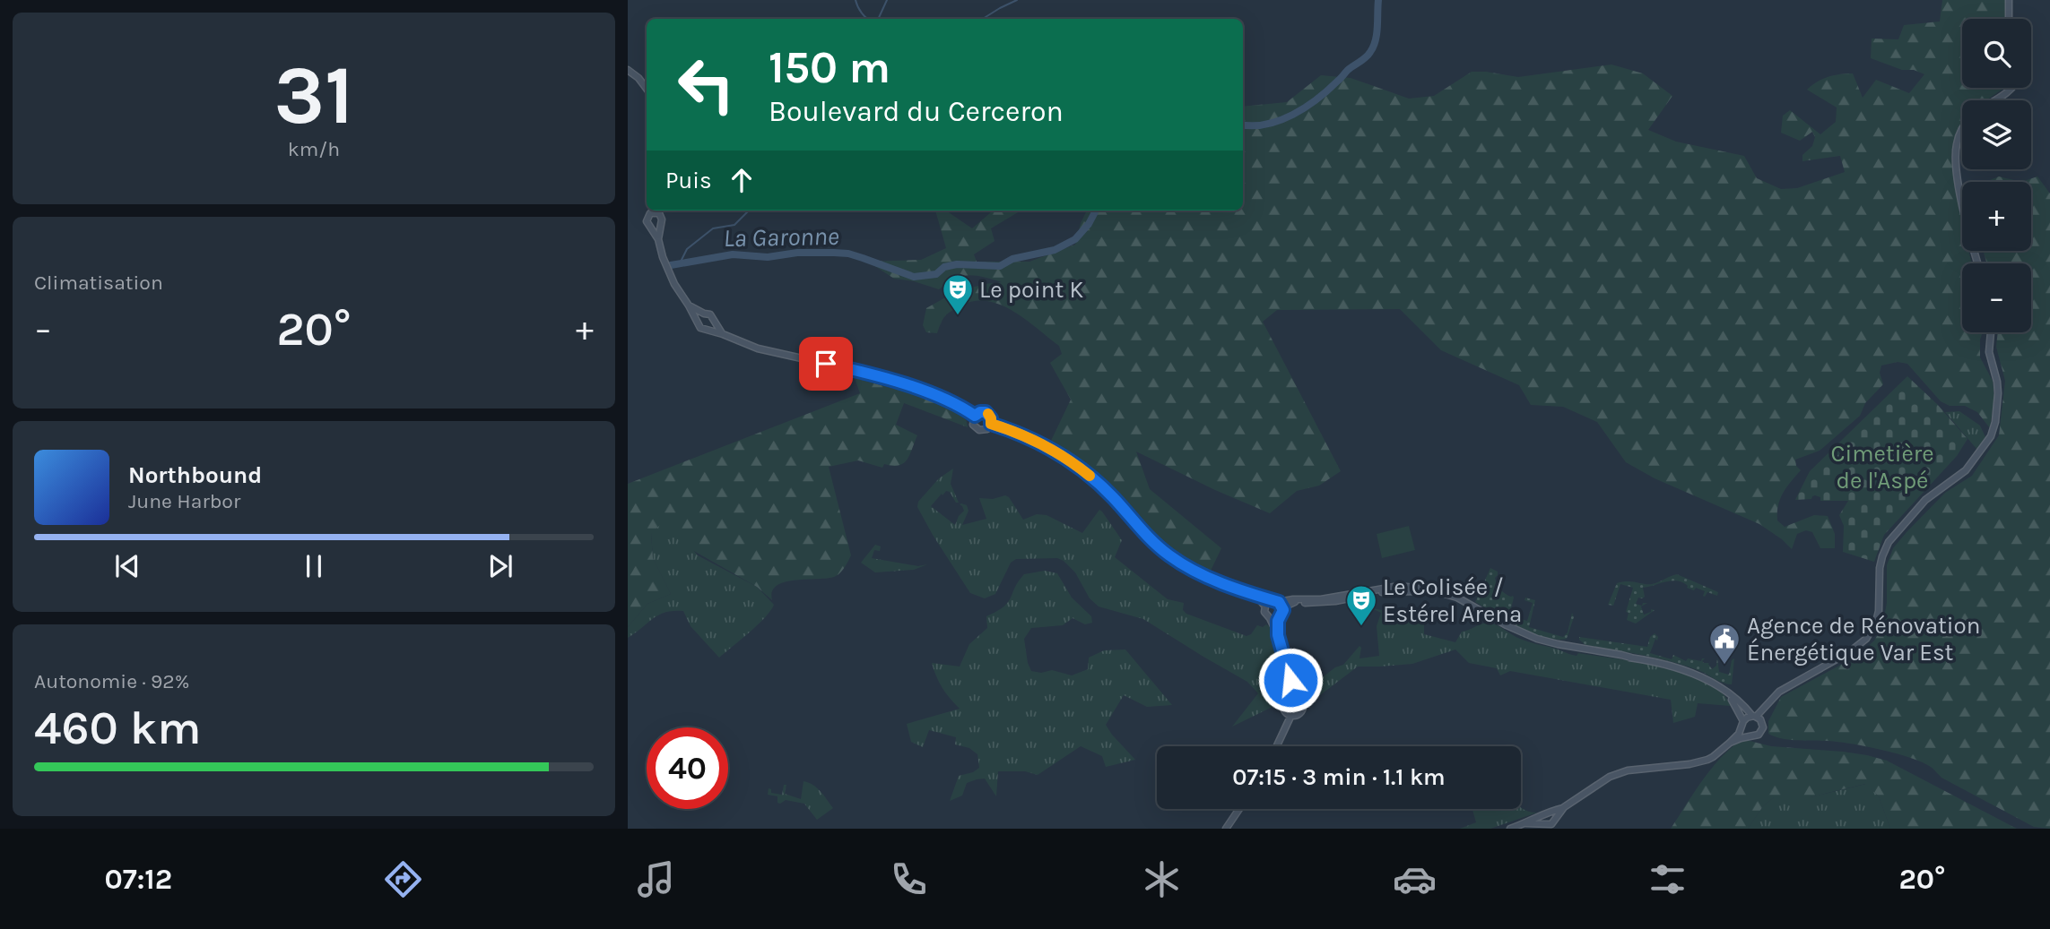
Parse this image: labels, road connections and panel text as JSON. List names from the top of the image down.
{
  "water": ["La Garonne"],
  "parks": ["Cimetière de l'Aspé"],
  "places": {
    "theatre": ["Le point K", "Le Colisée / Estérel Arena"],
    "public building": ["Agence de Rénovation Énergétique Var Est"]
  },
  "page": {
    "tile": [
      ["31", "km/h"],
      "Climatisation",
      ["Autonomie · 92%", "460 km"]
    ],
    "map_buttons": ["+", "−"],
    "turn": ["150 m", "Boulevard du Cerceron"],
    "then": "Puis",
    "heat": ["−", "20°", "+"],
    "song": ["Northbound", "June Harbor"],
    "limit": "40",
    "trip": "07:15 · 3 min · 1.1 km",
    "tabs": ["07:12", "20°"]
  }
}
